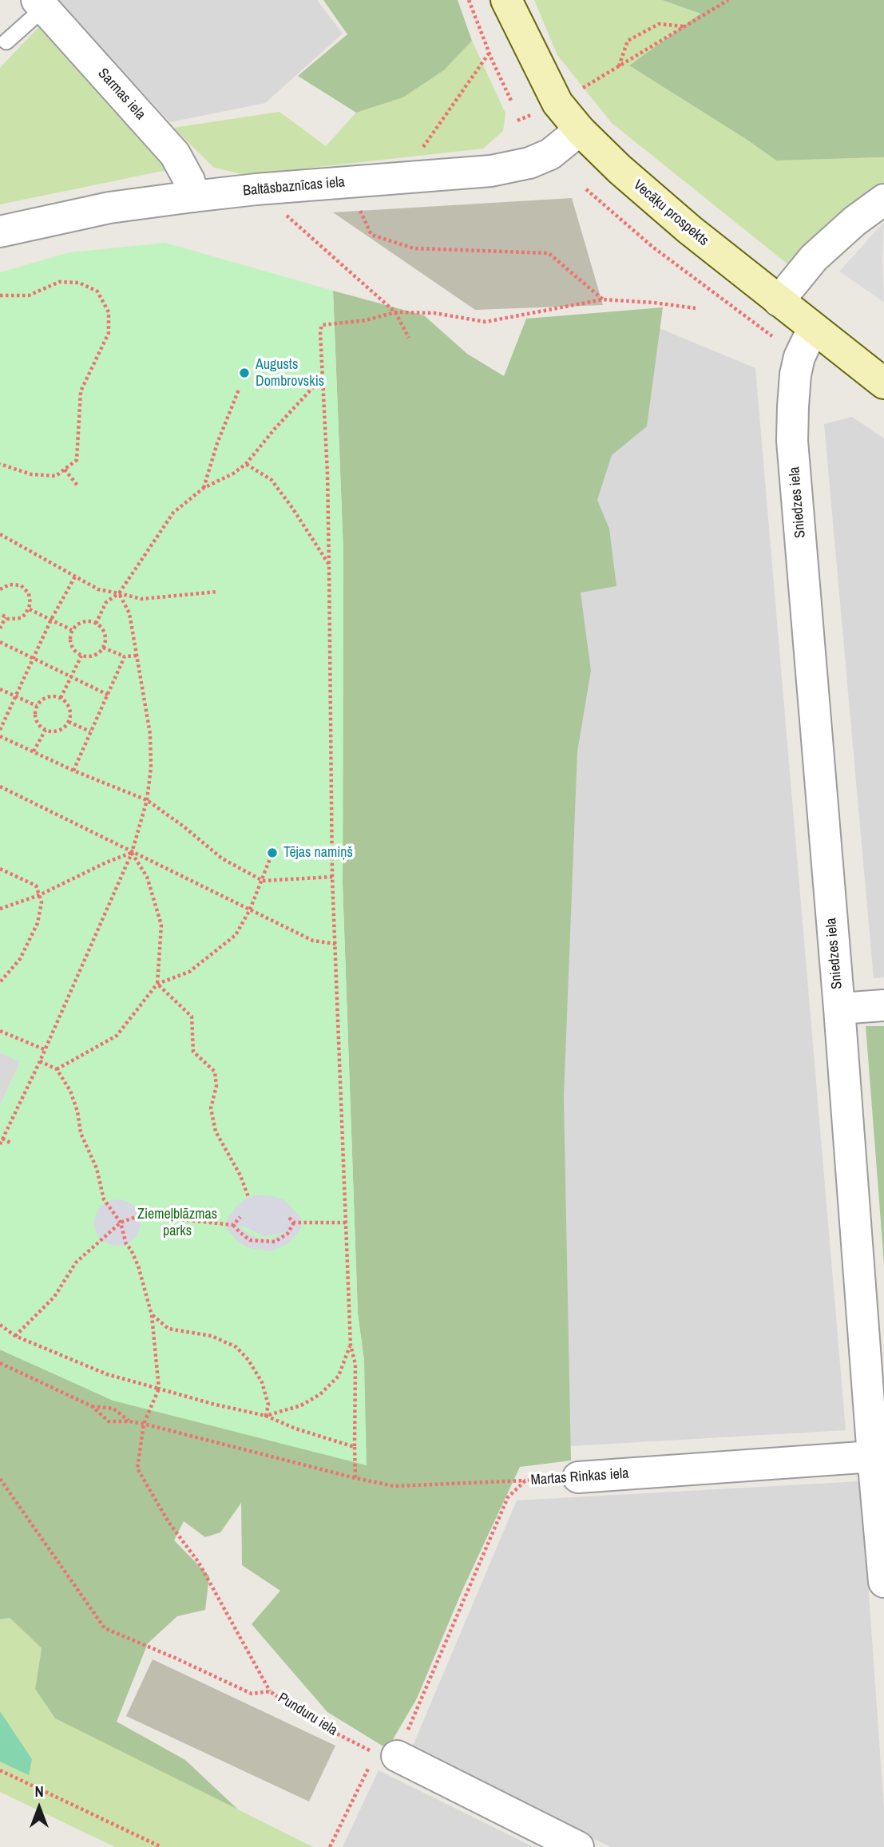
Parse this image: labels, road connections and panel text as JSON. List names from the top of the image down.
{
  "streets": {
    "main road": ["Vecāķu prospekts"],
    "street": [
      "Sarmas iela",
      "Baltāsbaznīcas iela",
      "Sniedzes iela",
      "Martas Rinkas iela"
    ],
    "path": ["Punduru iela"]
  },
  "crossings": [
    ["Sarmas iela", "Baltāsbaznīcas iela"],
    ["Baltāsbaznīcas iela", "Vecāķu prospekts"],
    ["Vecāķu prospekts", "Sniedzes iela"],
    ["Sniedzes iela", "Martas Rinkas iela"],
    ["Martas Rinkas iela", "Punduru iela"]
  ],
  "parks": ["Ziemeļblāzmas parks"],
  "places": ["Augusts Dombrovskis", "Tējas namiņš"],
  "north": "top"
}
